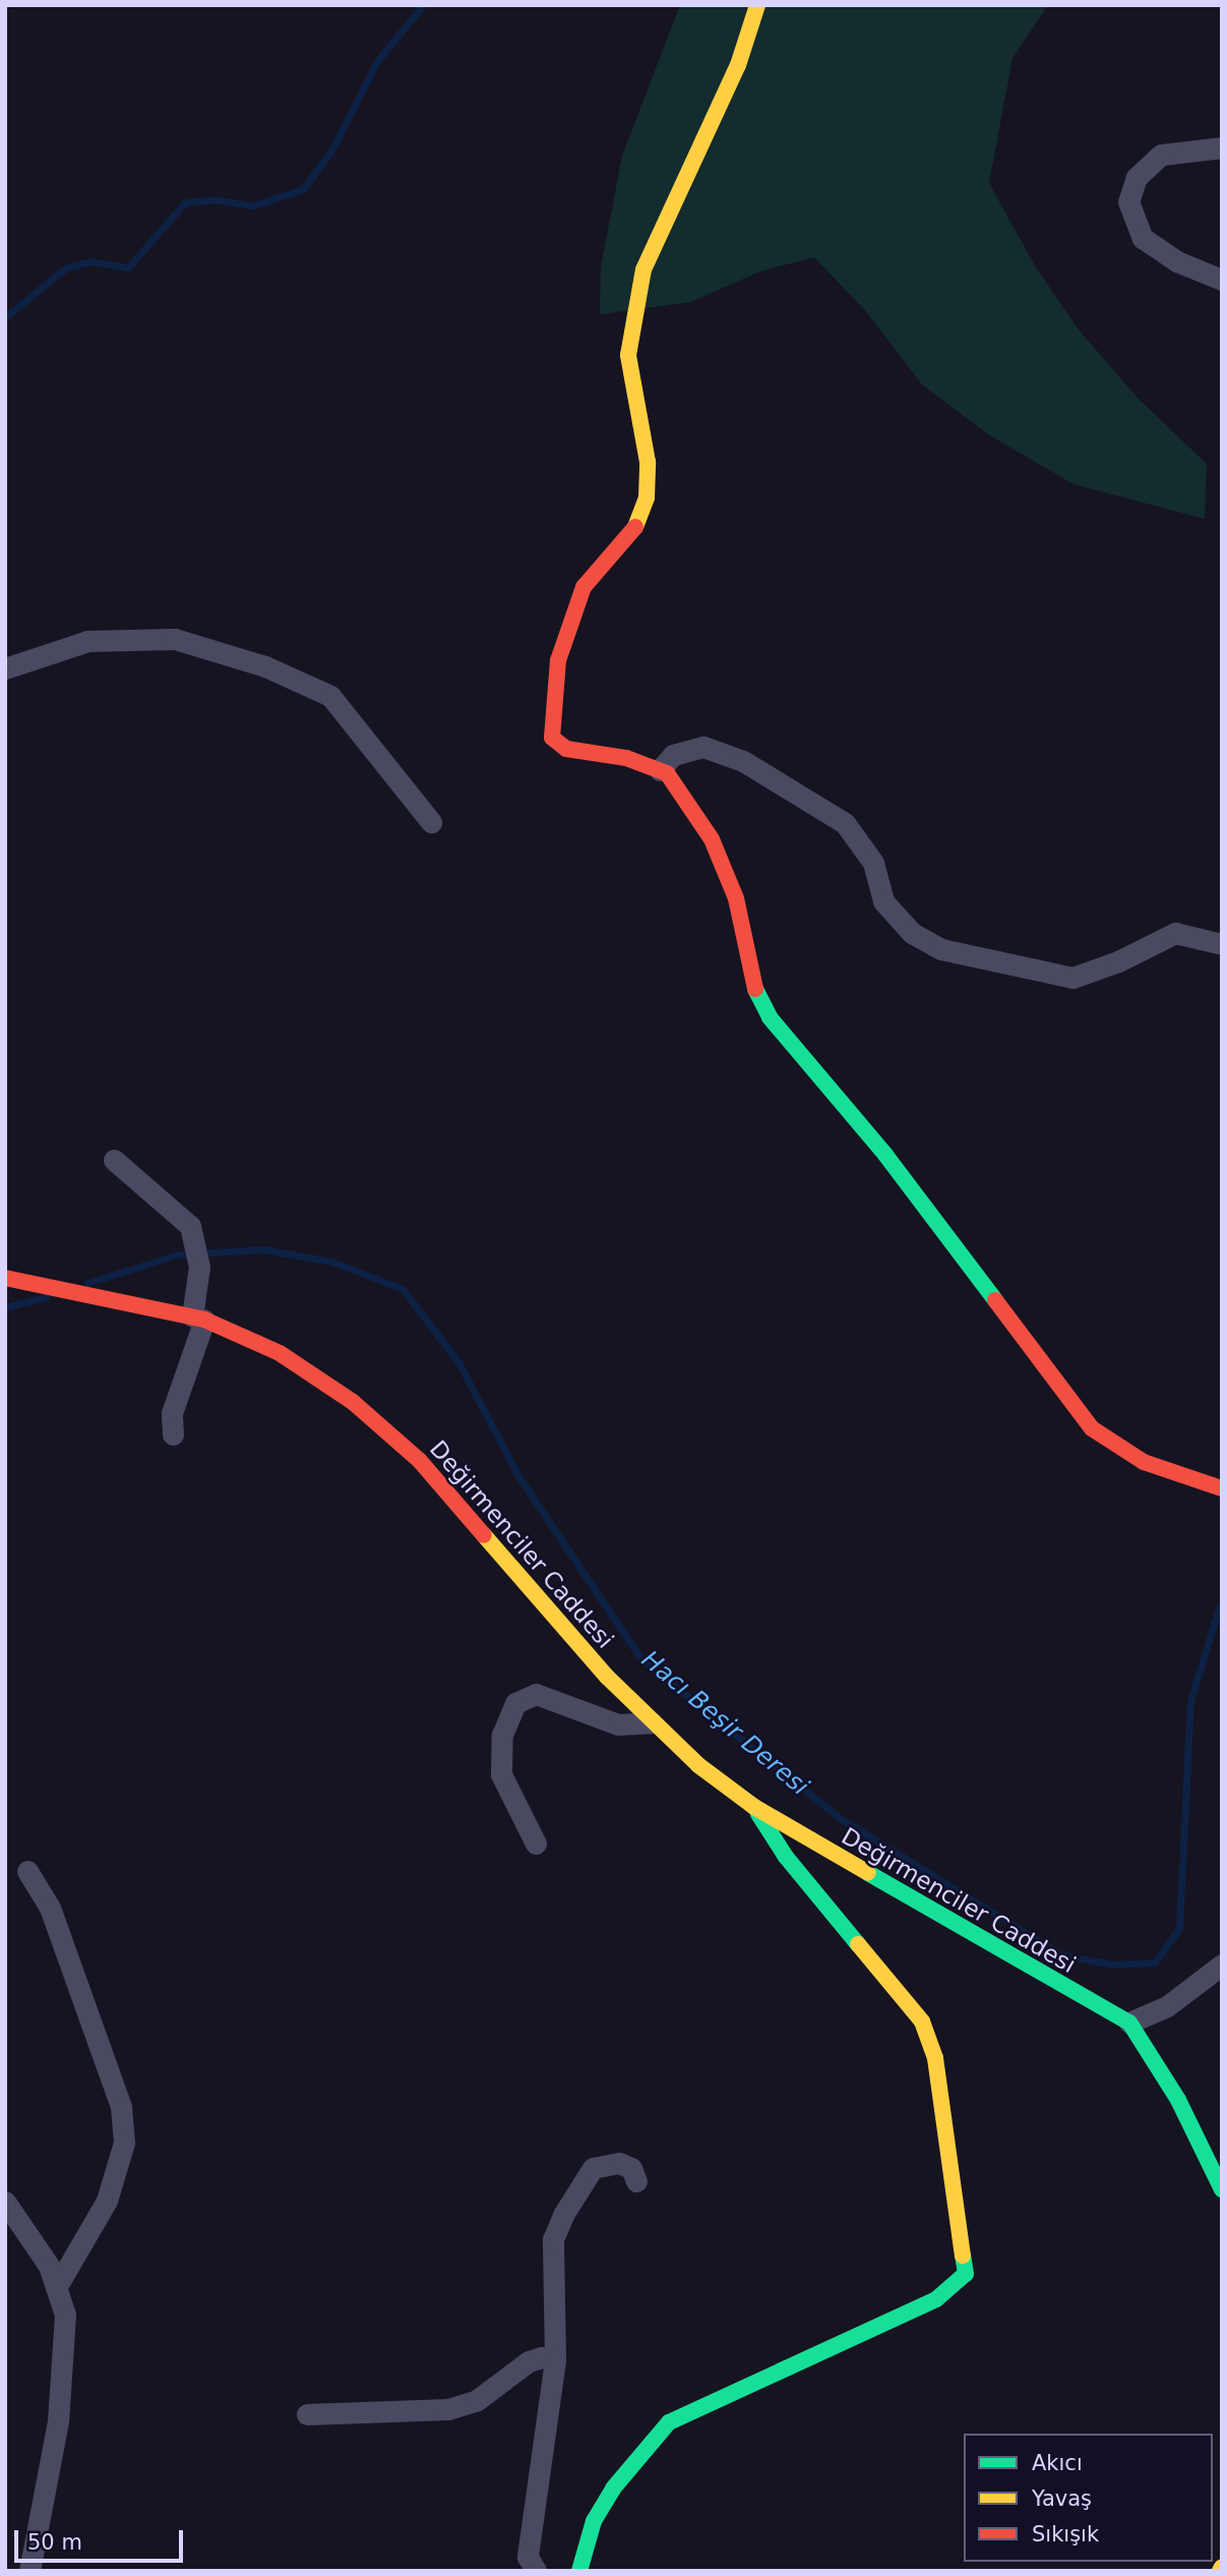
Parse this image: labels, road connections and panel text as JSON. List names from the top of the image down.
{
  "streets": {
    "street": ["Değirmenciler Caddesi"]
  },
  "water": ["Hacı Beşir Deresi"],
  "legend": ["Akıcı", "Yavaş", "Sıkışık"],
  "scale_bar": "50 m"
}
